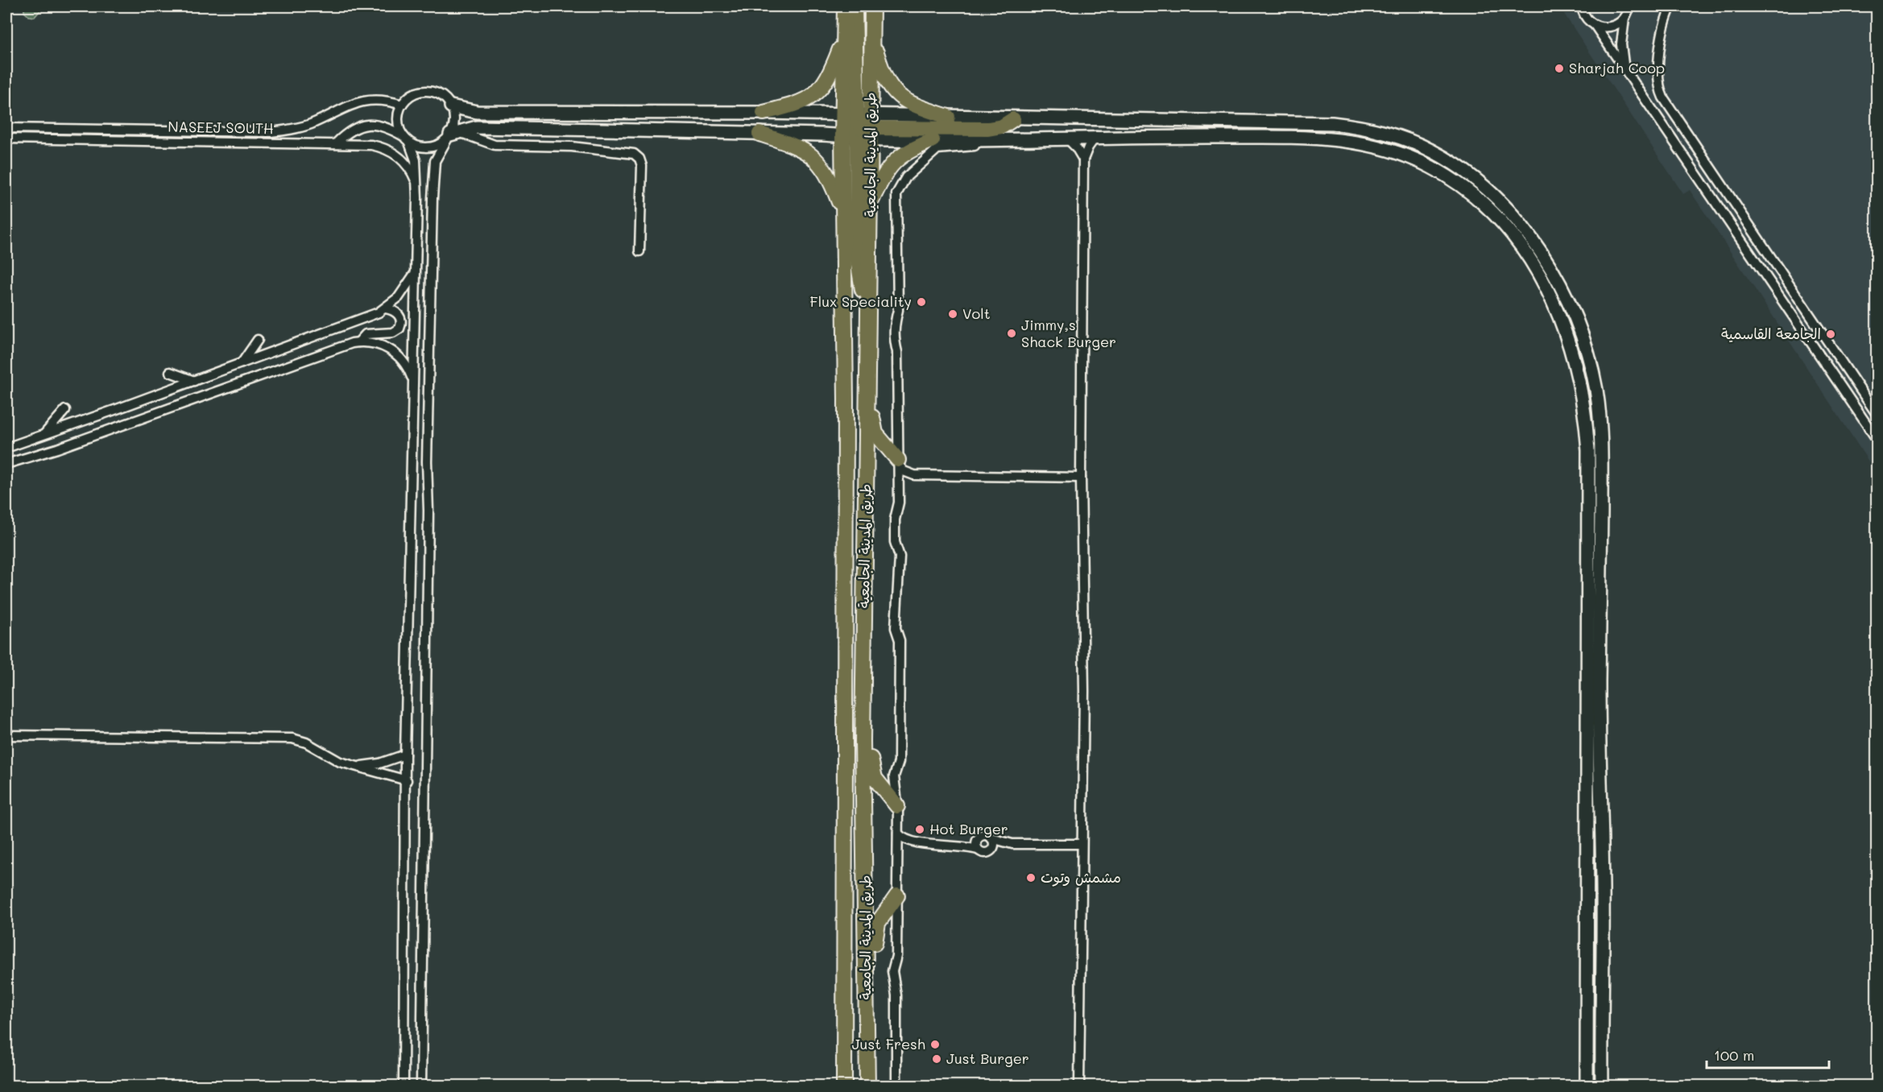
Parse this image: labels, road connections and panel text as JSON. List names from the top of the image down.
{
  "streets": {
    "main road": ["طريق المدينة الجامعية"],
    "street": ["NASEEJ SOUTH"]
  },
  "places": [
    "Sharjah Coop",
    "Flux Speciality",
    "Volt",
    "Jimmy,s Shack Burger",
    "الجامعة القاسمية",
    "Hot Burger",
    "مشمش وتوت",
    "Just Fresh",
    "Just Burger"
  ],
  "scale_bar": "100 m"
}
